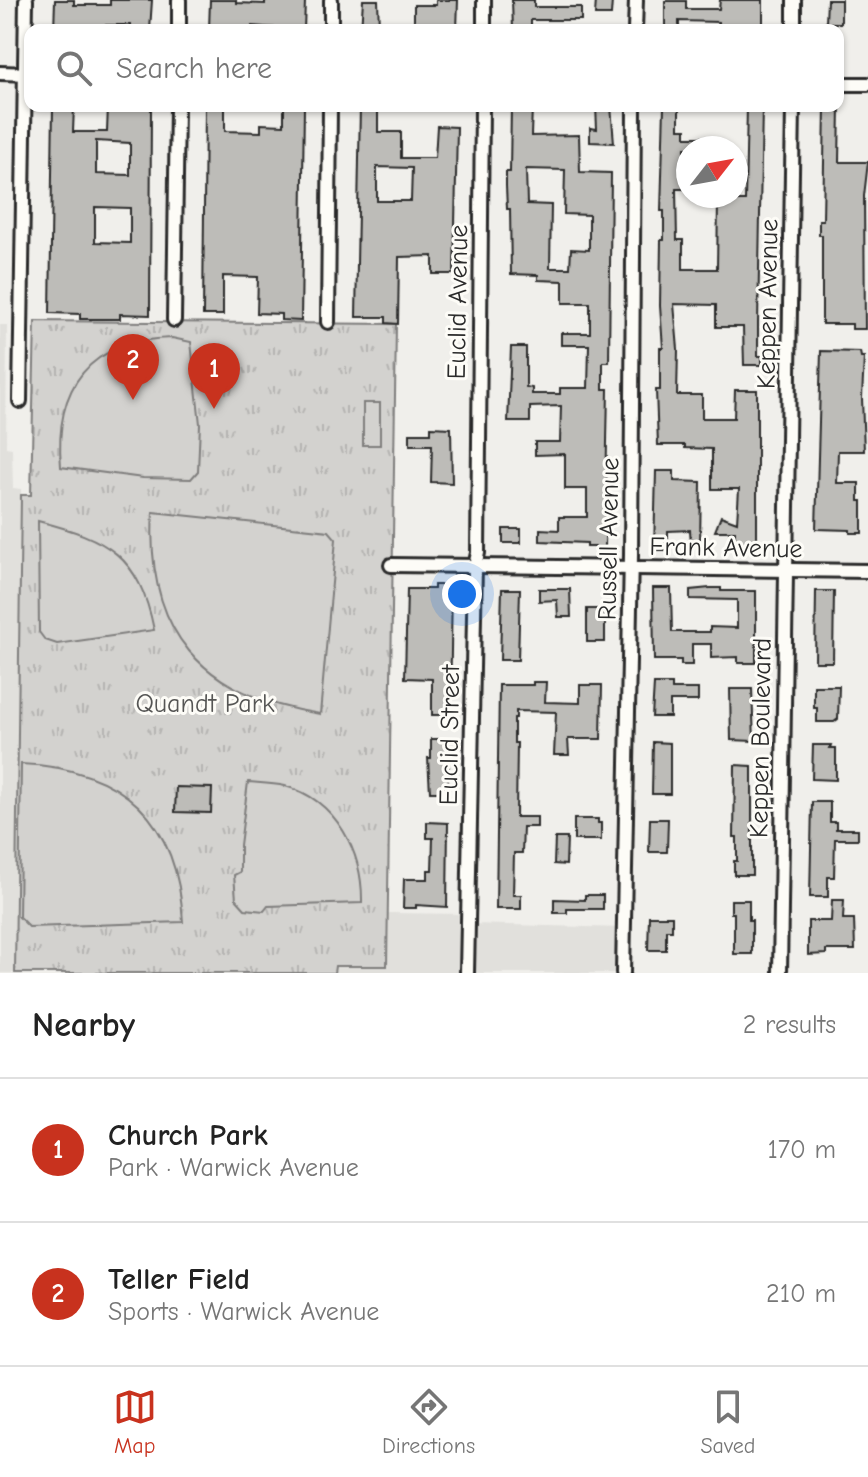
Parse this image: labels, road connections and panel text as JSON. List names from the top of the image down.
{
  "streets": {
    "street": [
      "Euclid Avenue",
      "Keppen Avenue",
      "Russell Avenue",
      "Frank Avenue",
      "Euclid Street",
      "Keppen Boulevard"
    ]
  },
  "crossings": [
    ["Euclid Avenue", "Euclid Street"],
    ["Keppen Avenue", "Keppen Boulevard"],
    ["Russell Avenue", "Frank Avenue"],
    ["Frank Avenue", "Euclid Street"],
    ["Frank Avenue", "Keppen Boulevard"]
  ],
  "parks": ["Quandt Park"],
  "north": "top right",
  "page": {
    "search": "Search here",
    "pins": ["2", "1"],
    "heading": ["Nearby", "2 results"],
    "list": [
      {
        "mark": "1",
        "name": "Church Park",
        "note": "Park · Warwick Avenue",
        "value": "170 m"
      },
      {
        "mark": "2",
        "name": "Teller Field",
        "note": "Sports · Warwick Avenue",
        "value": "210 m"
      }
    ],
    "nav": ["Map", "Directions", "Saved"]
  }
}
